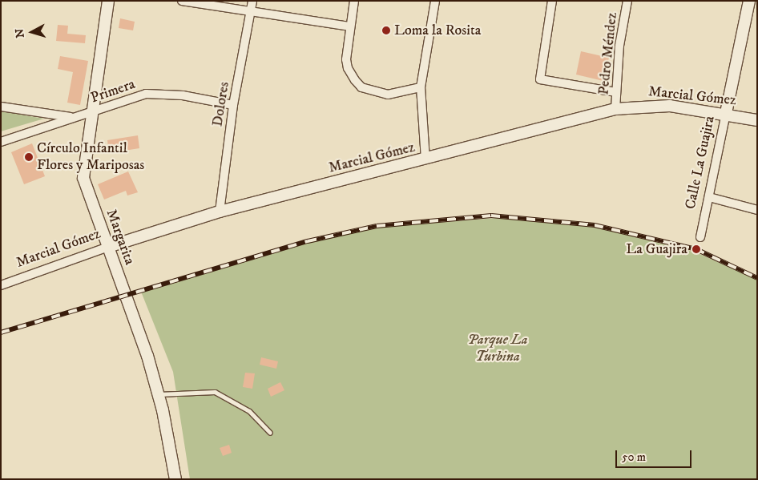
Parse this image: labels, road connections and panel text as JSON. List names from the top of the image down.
{
  "streets": {
    "main road": ["Marcial Gómez", "Calle La Guajira", "Margarita"],
    "street": ["Pedro Méndez", "Primera", "Dolores"]
  },
  "crossings": [
    ["Pedro Méndez", "Marcial Gómez"],
    ["Primera", "Dolores"],
    ["Primera", "Margarita"],
    ["Marcial Gómez", "Dolores"],
    ["Marcial Gómez", "Calle La Guajira"],
    ["Marcial Gómez", "Margarita"]
  ],
  "parks": ["Parque La Turbina"],
  "places": ["Loma la Rosita", "Círculo Infantil Flores y Mariposas", "La Guajira"],
  "scale_bar": "50 m",
  "north": "left"
}
